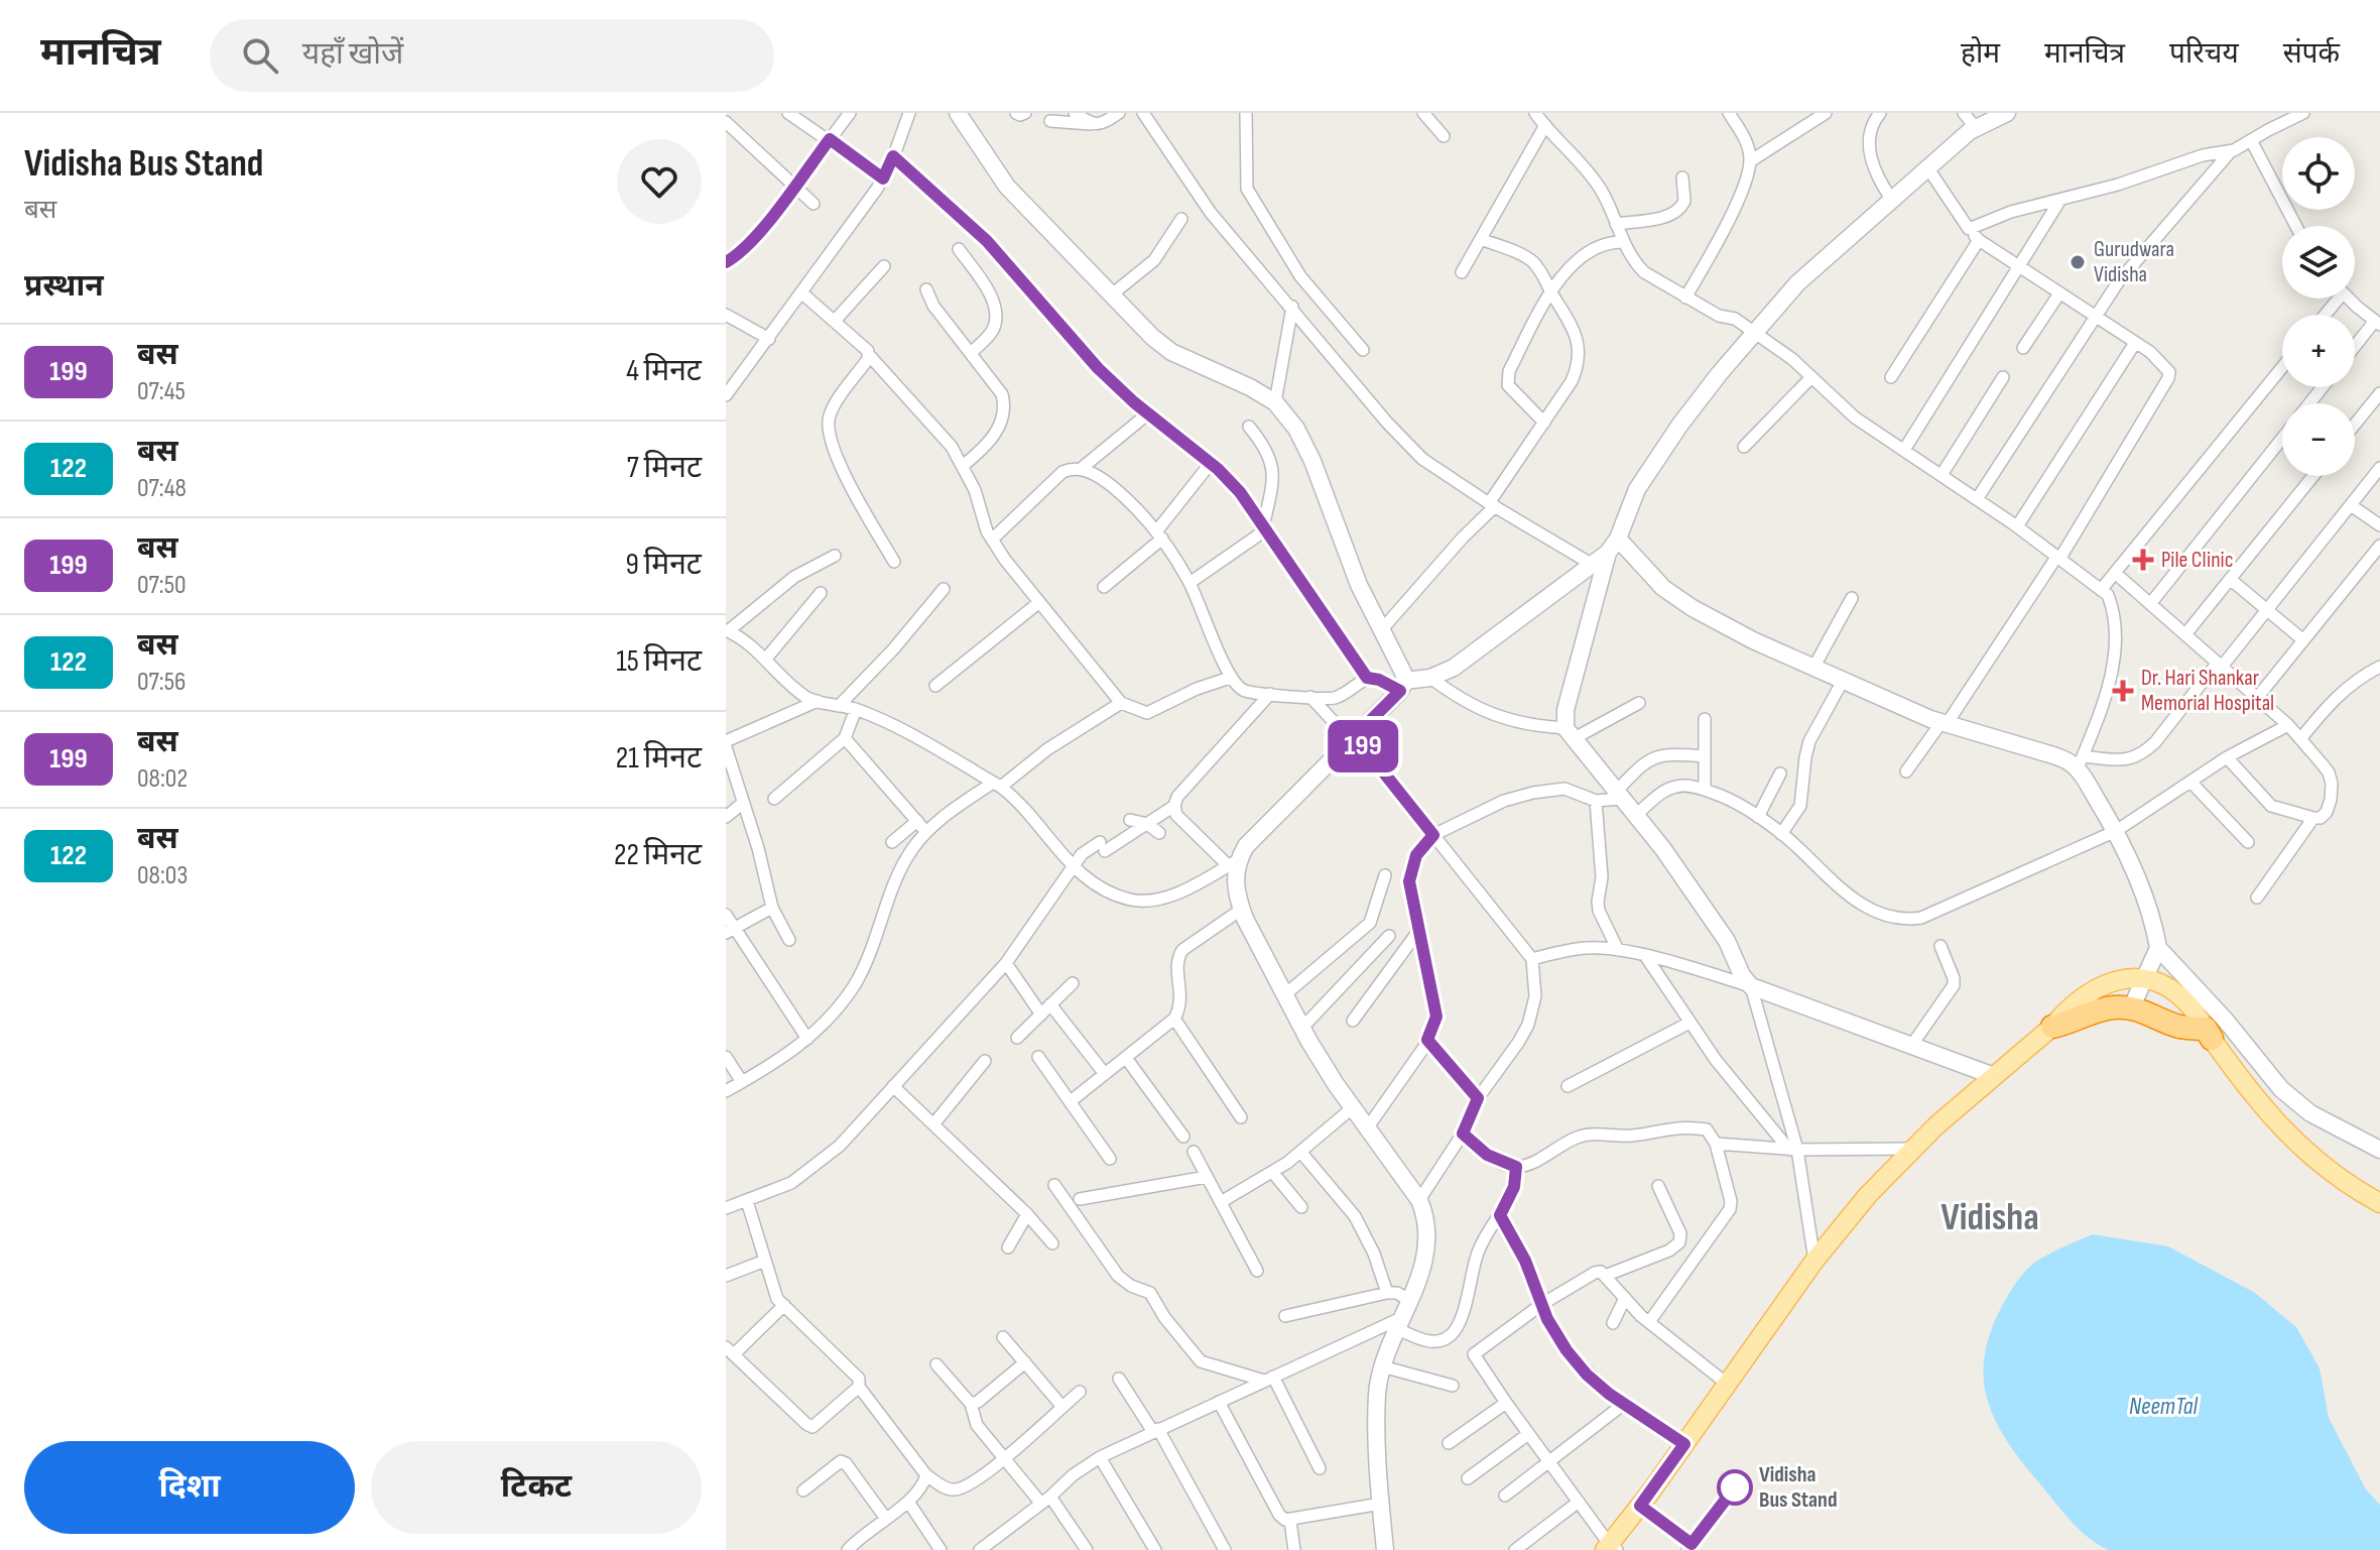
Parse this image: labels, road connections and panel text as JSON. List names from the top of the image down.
{
  "districts": ["Vidisha"],
  "water": ["NeemTal"],
  "places": {
    "other": ["Gurudwara Vidisha", "Vidisha Bus Stand"],
    "health": ["Pile Clinic", "Dr. Hari Shankar Memorial Hospital"]
  },
  "lines": ["bus line 199"],
  "page": {
    "header": "मानचित्र",
    "search": "यहाँ खोजें",
    "nav": [
      "होम",
      "मानचित्र",
      "परिचय",
      "संपर्क"
    ],
    "heading": [
      ["Vidisha Bus Stand", "बस"],
      "प्रस्थान"
    ],
    "on_map": "199",
    "map_buttons": ["+", "−"],
    "list": [
      {
        "mark": "199",
        "name": "बस",
        "note": "07:45",
        "value": "4 मिनट"
      },
      {
        "mark": "122",
        "name": "बस",
        "note": "07:48",
        "value": "7 मिनट"
      },
      {
        "mark": "199",
        "name": "बस",
        "note": "07:50",
        "value": "9 मिनट"
      },
      {
        "mark": "122",
        "name": "बस",
        "note": "07:56",
        "value": "15 मिनट"
      },
      {
        "mark": "199",
        "name": "बस",
        "note": "08:02",
        "value": "21 मिनट"
      },
      {
        "mark": "122",
        "name": "बस",
        "note": "08:03",
        "value": "22 मिनट"
      }
    ],
    "buttons": ["दिशा", "टिकट"]
  }
}
